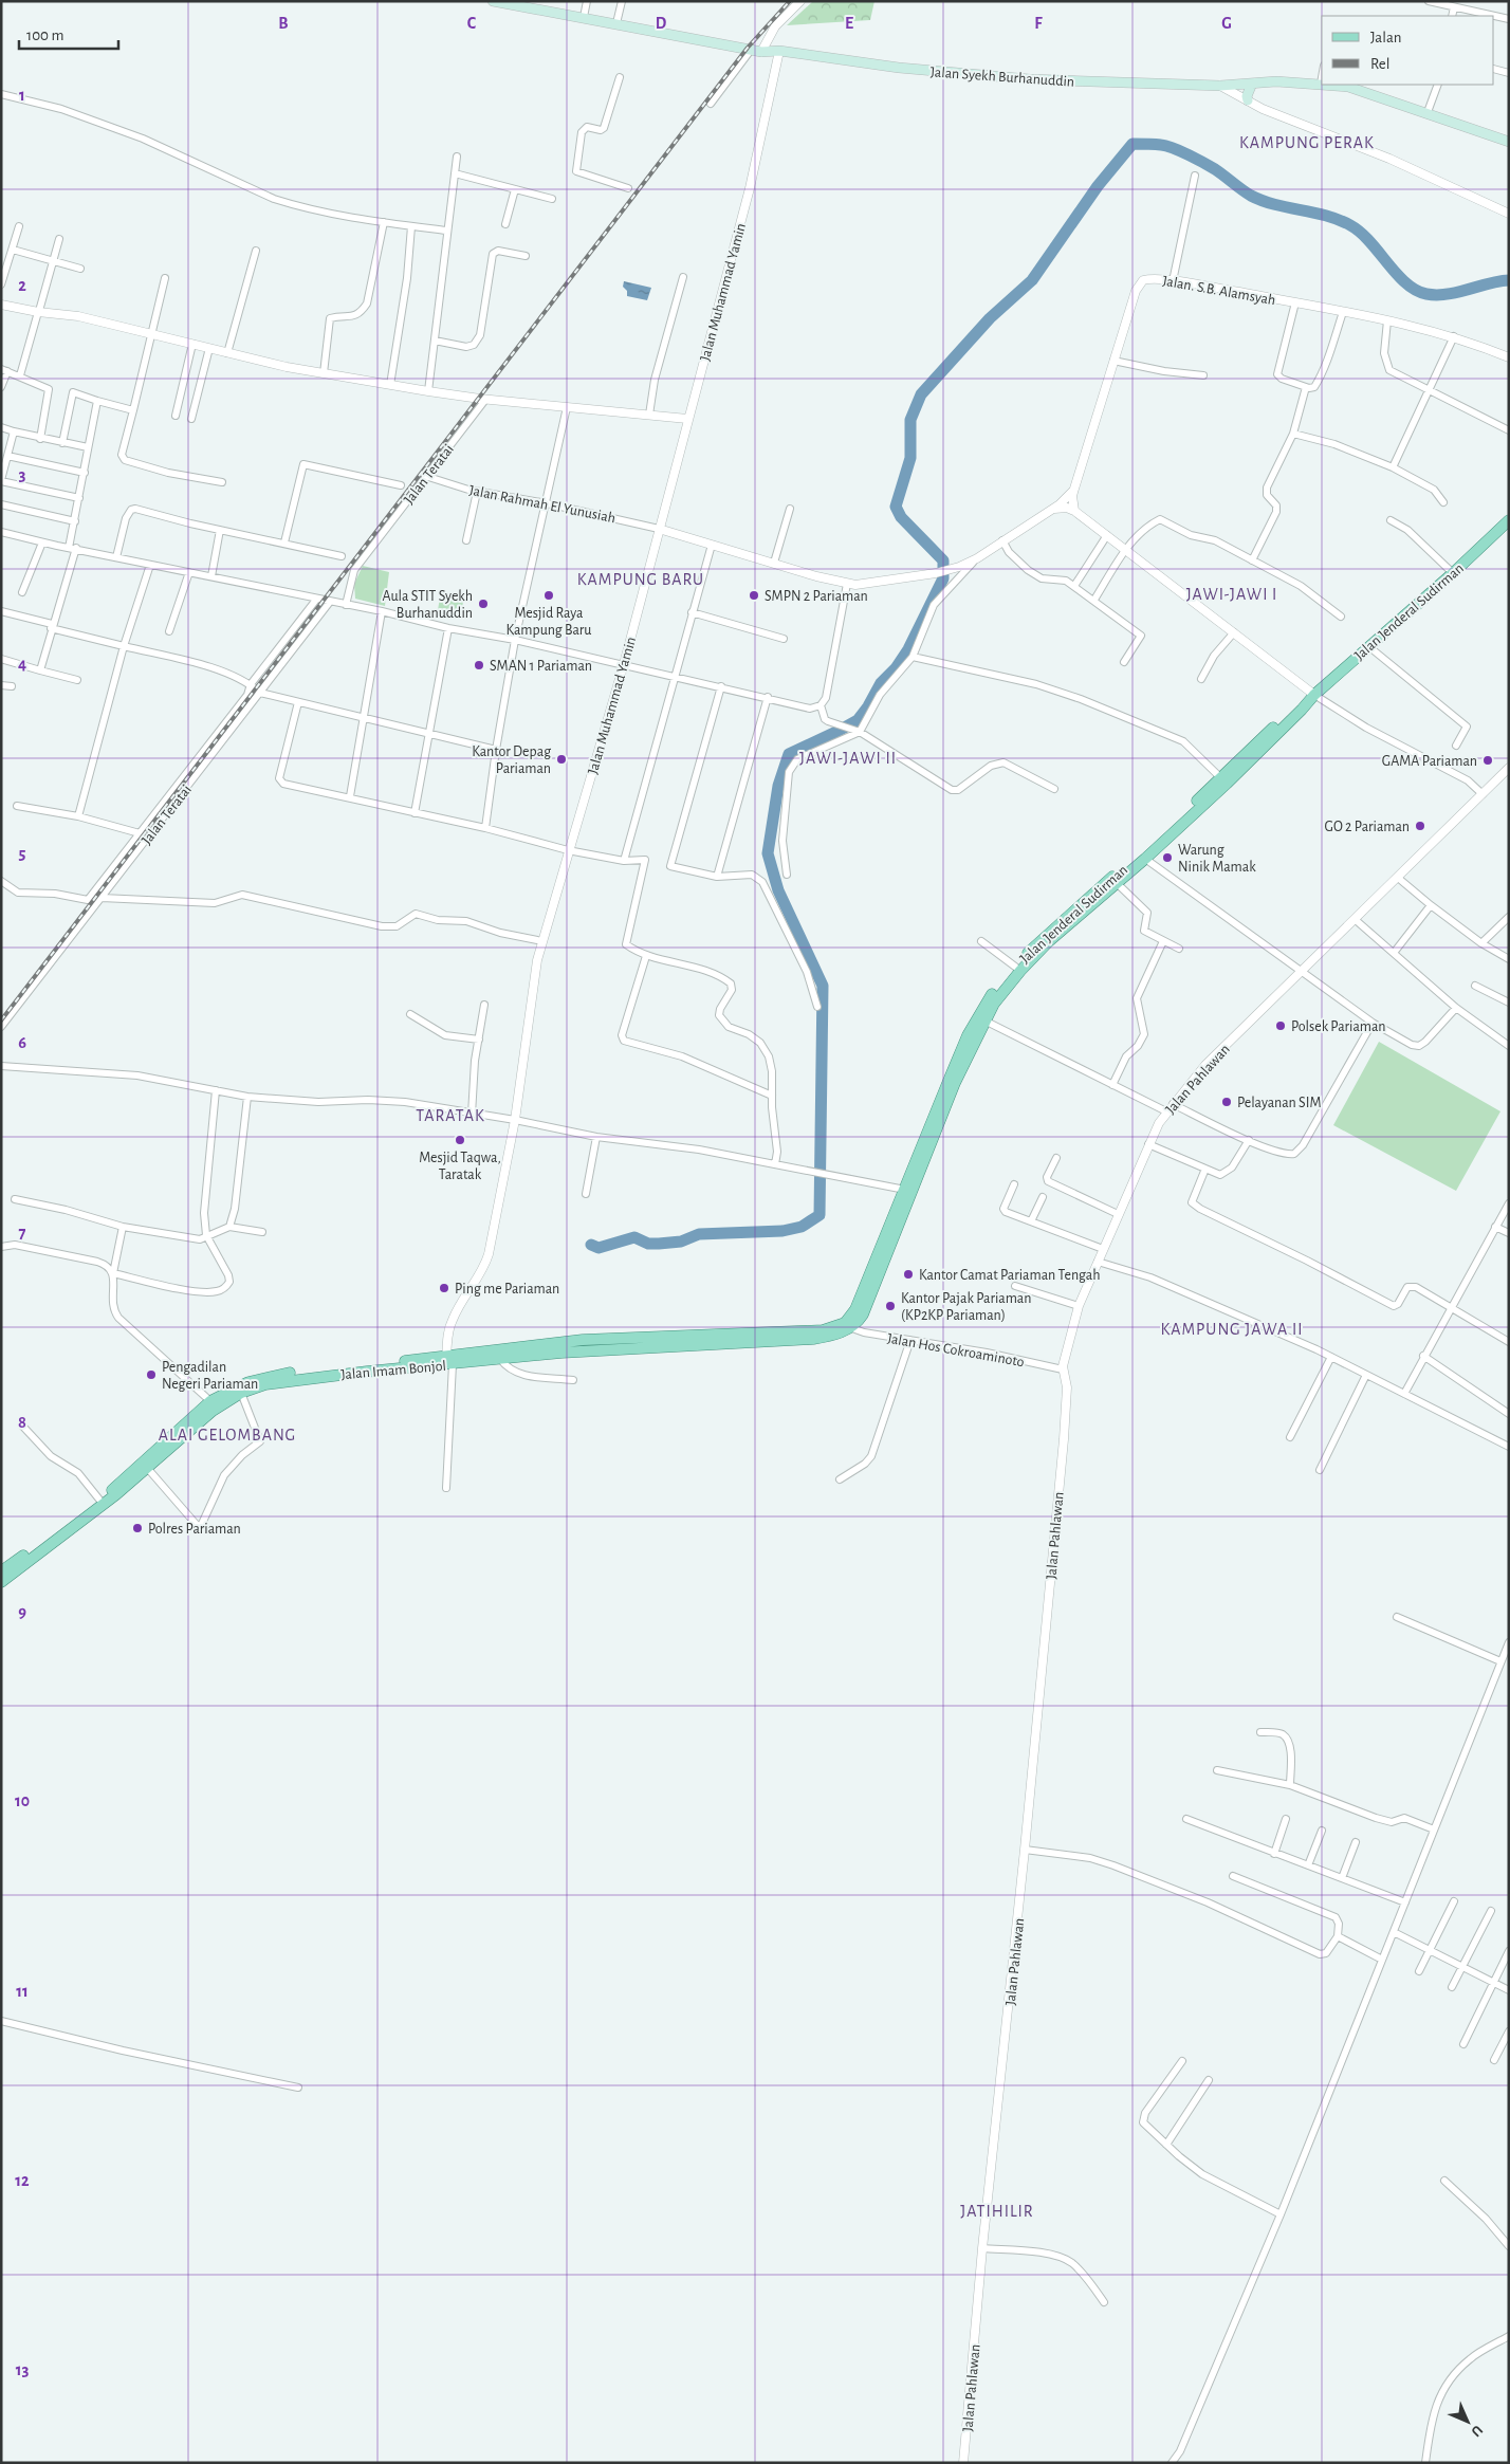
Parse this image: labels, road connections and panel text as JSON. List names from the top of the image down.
{
  "streets": {
    "main road": ["Jalan Syekh Burhanuddin", "Jalan Jenderal Sudirman", "Jalan Imam Bonjol"],
    "street": [
      "Jalan. S.B. Alamsyah",
      "Jalan Muhammad Yamin",
      "Jalan Teratai",
      "Jalan Rahmah El Yunusiah",
      "Jalan Pahlawan",
      "Jalan Hos Cokroaminoto"
    ]
  },
  "crossings": [
    ["Jalan Syekh Burhanuddin", "Jalan Muhammad Yamin"],
    ["Jalan Muhammad Yamin", "Jalan Rahmah El Yunusiah"],
    ["Jalan Muhammad Yamin", "Jalan Imam Bonjol"],
    ["Jalan Teratai", "Jalan Rahmah El Yunusiah"],
    ["Jalan Jenderal Sudirman", "Jalan Hos Cokroaminoto"],
    ["Jalan Jenderal Sudirman", "Jalan Imam Bonjol"],
    ["Jalan Pahlawan", "Jalan Hos Cokroaminoto"],
    ["Jalan Hos Cokroaminoto", "Jalan Imam Bonjol"]
  ],
  "districts": [
    "KAMPUNG PERAK",
    "KAMPUNG BARU",
    "JAWI-JAWI I",
    "JAWI-JAWI II",
    "TARATAK",
    "KAMPUNG JAWA II",
    "ALAI GELOMBANG",
    "JATIHILIR"
  ],
  "places": [
    "Mesjid Raya Kampung Baru",
    "SMPN 2 Pariaman",
    "Aula STIT Syekh Burhanuddin",
    "SMAN 1 Pariaman",
    "Kantor Depag Pariaman",
    "GAMA Pariaman",
    "GO 2 Pariaman",
    "Warung Ninik Mamak",
    "Polsek Pariaman",
    "Pelayanan SIM",
    "Mesjid Taqwa, Taratak",
    "Kantor Camat Pariaman Tengah",
    "Ping me Pariaman",
    "Kantor Pajak Pariaman (KP2KP Pariaman)",
    "Pengadilan Negeri Pariaman",
    "Polres Pariaman"
  ],
  "legend": ["Jalan", "Rel"],
  "scale_bar": "100 m",
  "north": "bottom right",
  "grid": {
    "columns": [
      "B",
      "C",
      "D",
      "E",
      "F",
      "G"
    ],
    "rows": [
      "1",
      "2",
      "3",
      "4",
      "5",
      "6",
      "7",
      "8",
      "9",
      "10",
      "11",
      "12",
      "13"
    ]
  }
}
